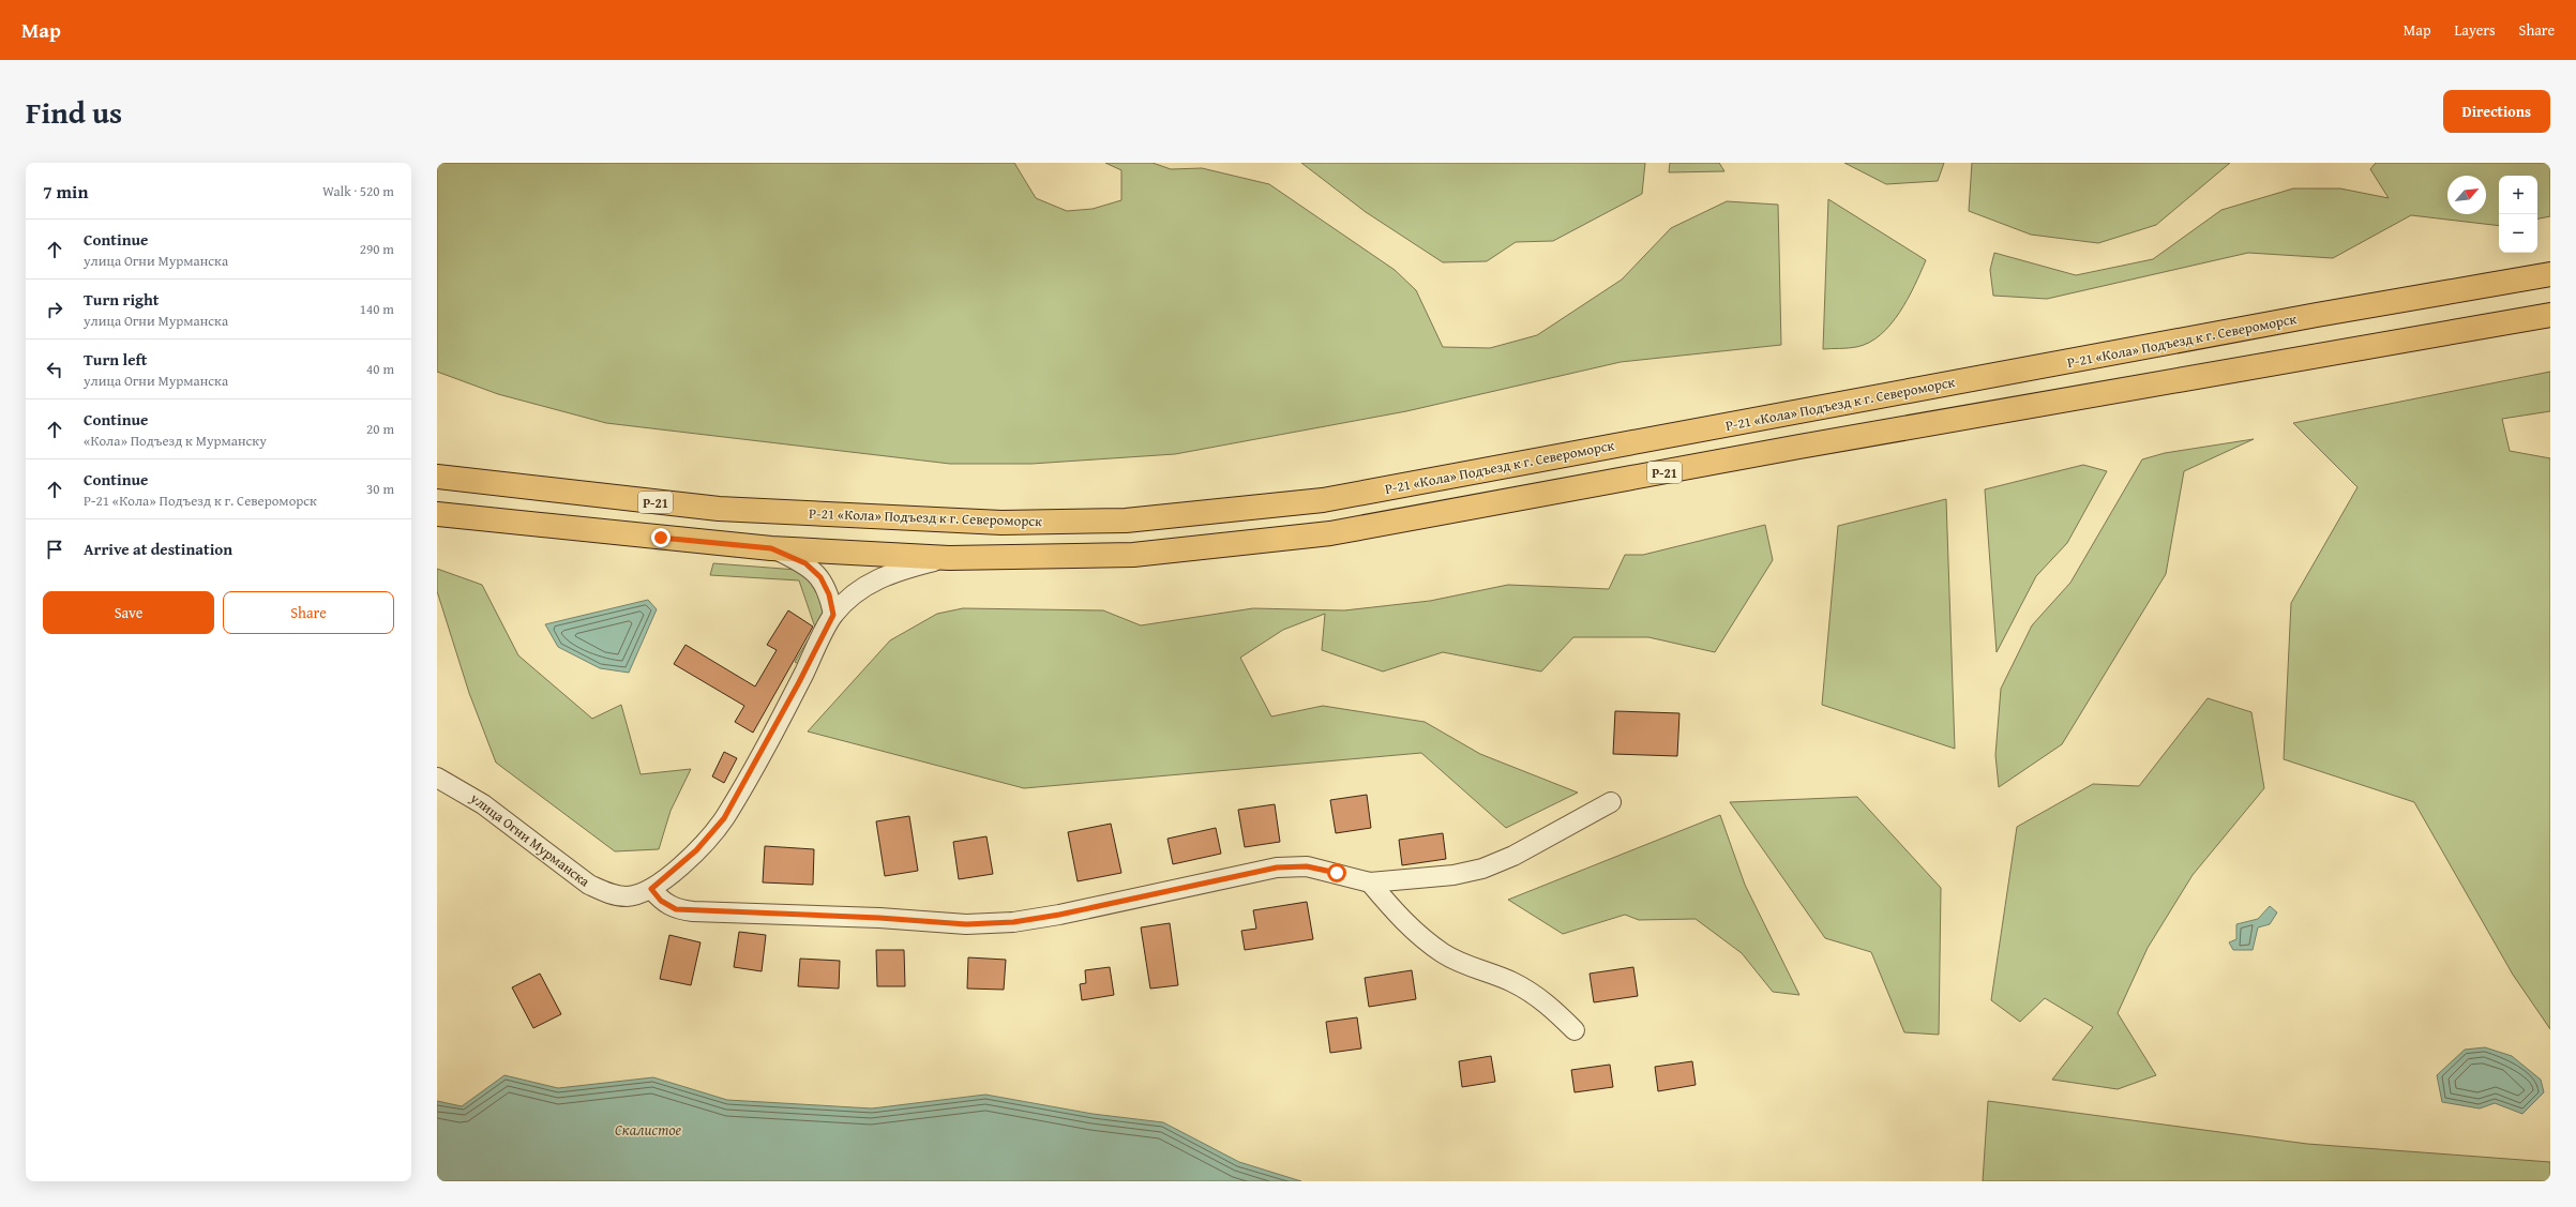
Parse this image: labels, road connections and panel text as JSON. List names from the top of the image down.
{
  "streets": {
    "main road": ["Р-21 «Кола» Подъезд к г. Североморск", "Р-21"],
    "street": ["улица Огни Мурманска"]
  },
  "crossings": [
    ["Р-21", "улица Огни Мурманска"]
  ],
  "water": ["Скалистое"],
  "north": "top right",
  "page": {
    "header": "Map",
    "nav": ["Map", "Layers", "Share"],
    "title": "Find us",
    "buttons": [
      "Directions",
      ["Save", "Share"]
    ],
    "heading": ["7 min", "Walk · 520 m"],
    "map_buttons": ["+", "−"],
    "list": [
      ["Continue", "улица Огни Мурманска", "290 m"],
      ["Turn right", "улица Огни Мурманска", "140 m"],
      ["Turn left", "улица Огни Мурманска", "40 m"],
      ["Continue", "«Кола» Подъезд к Мурманску", "20 m"],
      ["Continue", "Р-21 «Кола» Подъезд к г. Североморск", "30 m"],
      "Arrive at destination"
    ]
  }
}
